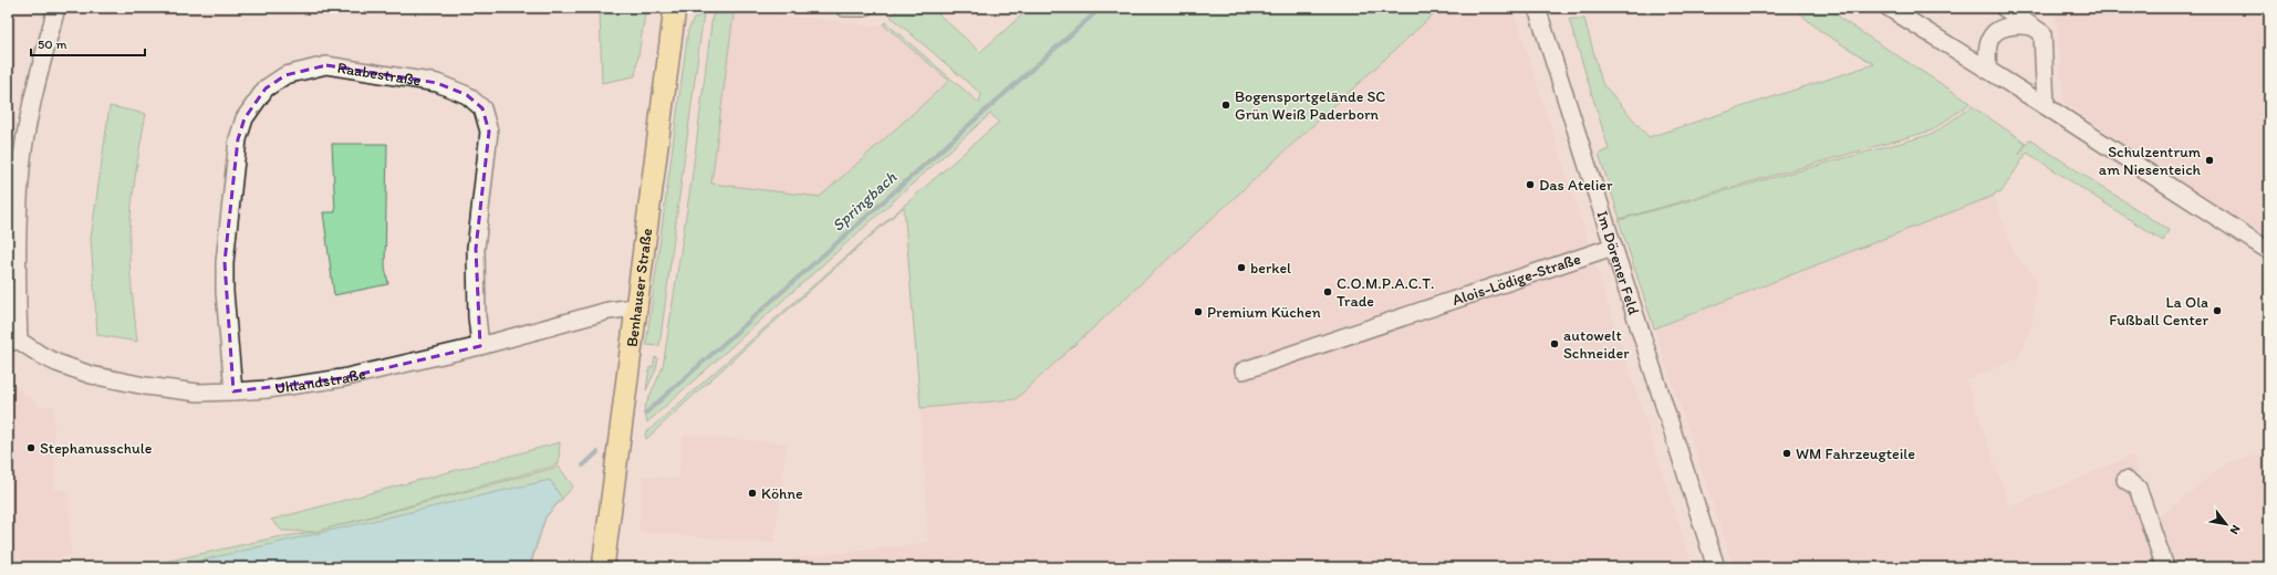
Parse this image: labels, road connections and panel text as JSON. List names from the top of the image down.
{
  "streets": {
    "main road": ["Benhauser Straße"],
    "street": [
      "Raabestraße",
      "Im Dörener Feld",
      "Alois-Lödige-Straße",
      "Uhlandstraße"
    ]
  },
  "crossings": [
    ["Raabestraße", "Uhlandstraße"],
    ["Im Dörener Feld", "Alois-Lödige-Straße"],
    ["Benhauser Straße", "Uhlandstraße"]
  ],
  "water": ["Springbach"],
  "places": [
    "Bogensportgelände SC Grün Weiß Paderborn",
    "Schulzentrum am Niesenteich",
    "Das Atelier",
    "berkel",
    "C.O.M.P.A.C.T. Trade",
    "La Ola Fußball Center",
    "Premium Küchen",
    "autowelt Schneider",
    "Stephanusschule",
    "WM Fahrzeugteile",
    "Köhne"
  ],
  "scale_bar": "50 m",
  "north": "bottom right"
}
